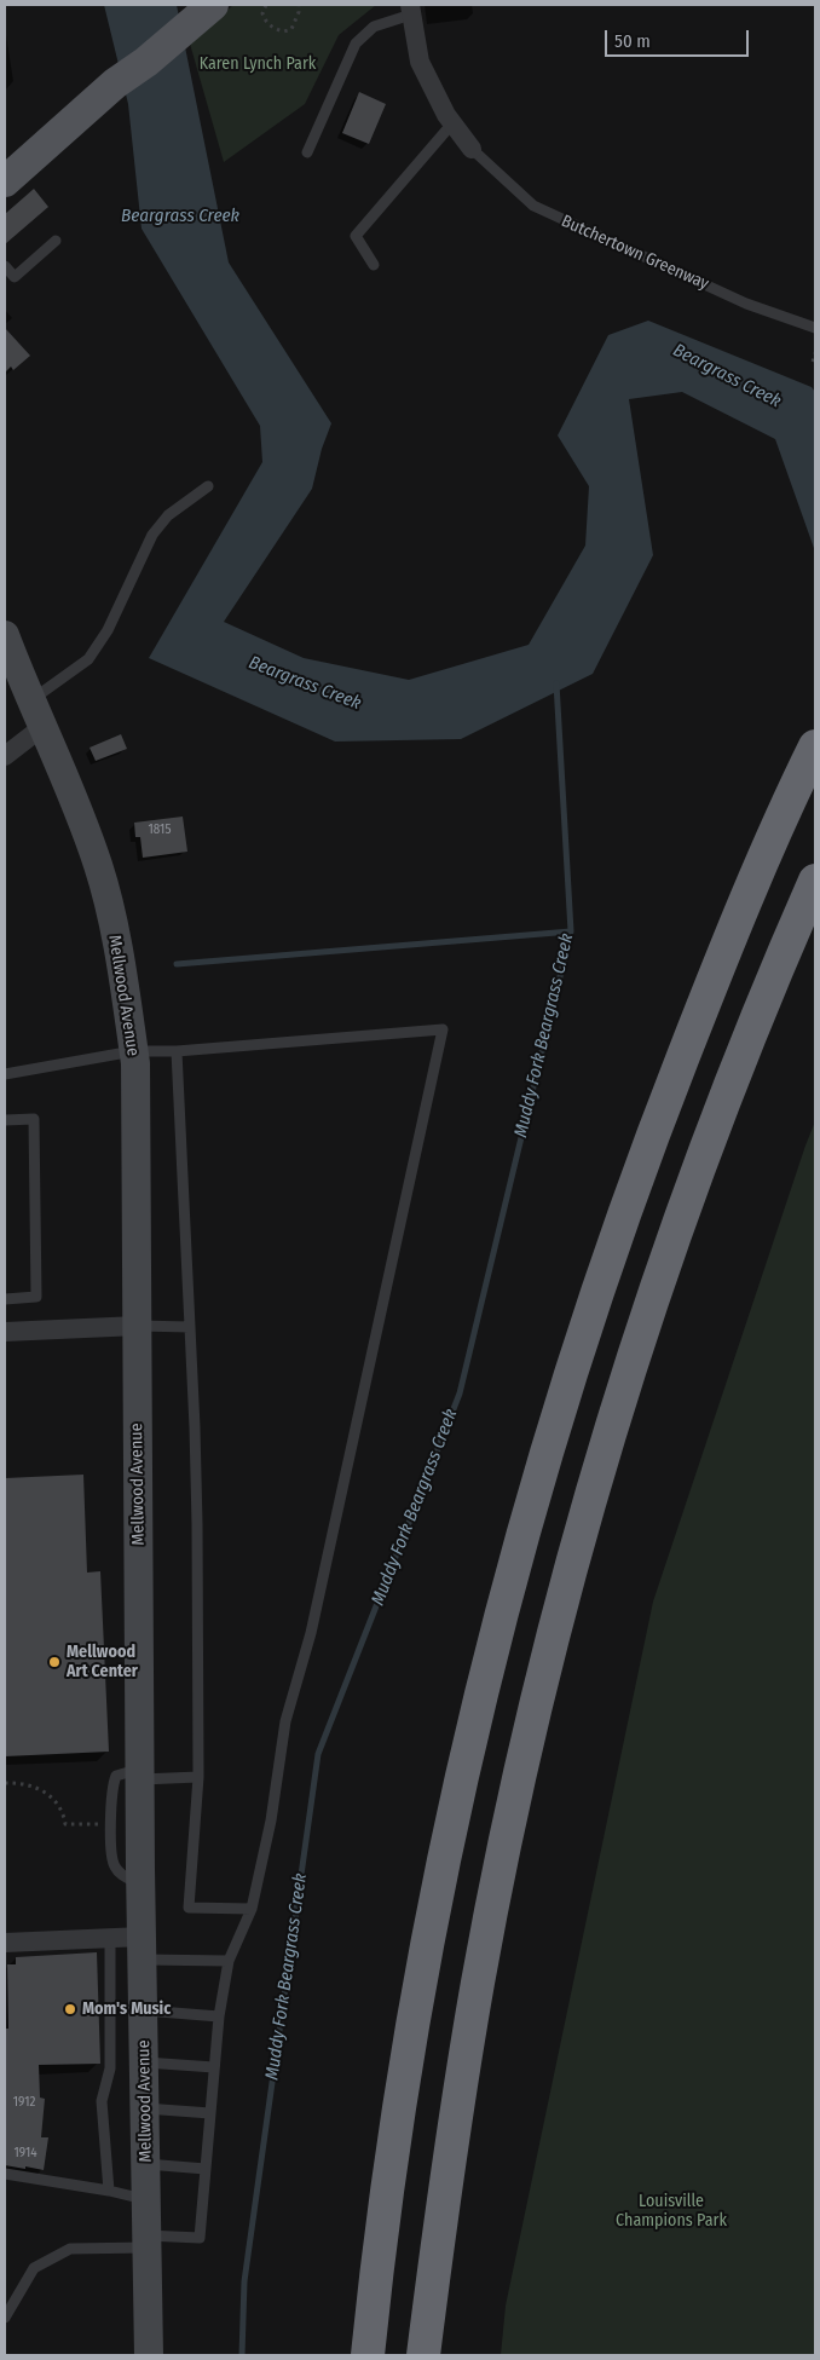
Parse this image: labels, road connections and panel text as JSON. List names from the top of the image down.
{
  "streets": {
    "street": ["Mellwood Avenue"],
    "lane": ["Butchertown Greenway"]
  },
  "water": ["Beargrass Creek", "Muddy Fork Beargrass Creek"],
  "parks": ["Karen Lynch Park", "Louisville Champions Park"],
  "places": ["Mellwood Art Center", "Mom's Music"],
  "house_numbers": ["1815", "1912", "1914"],
  "scale_bar": "50 m"
}
